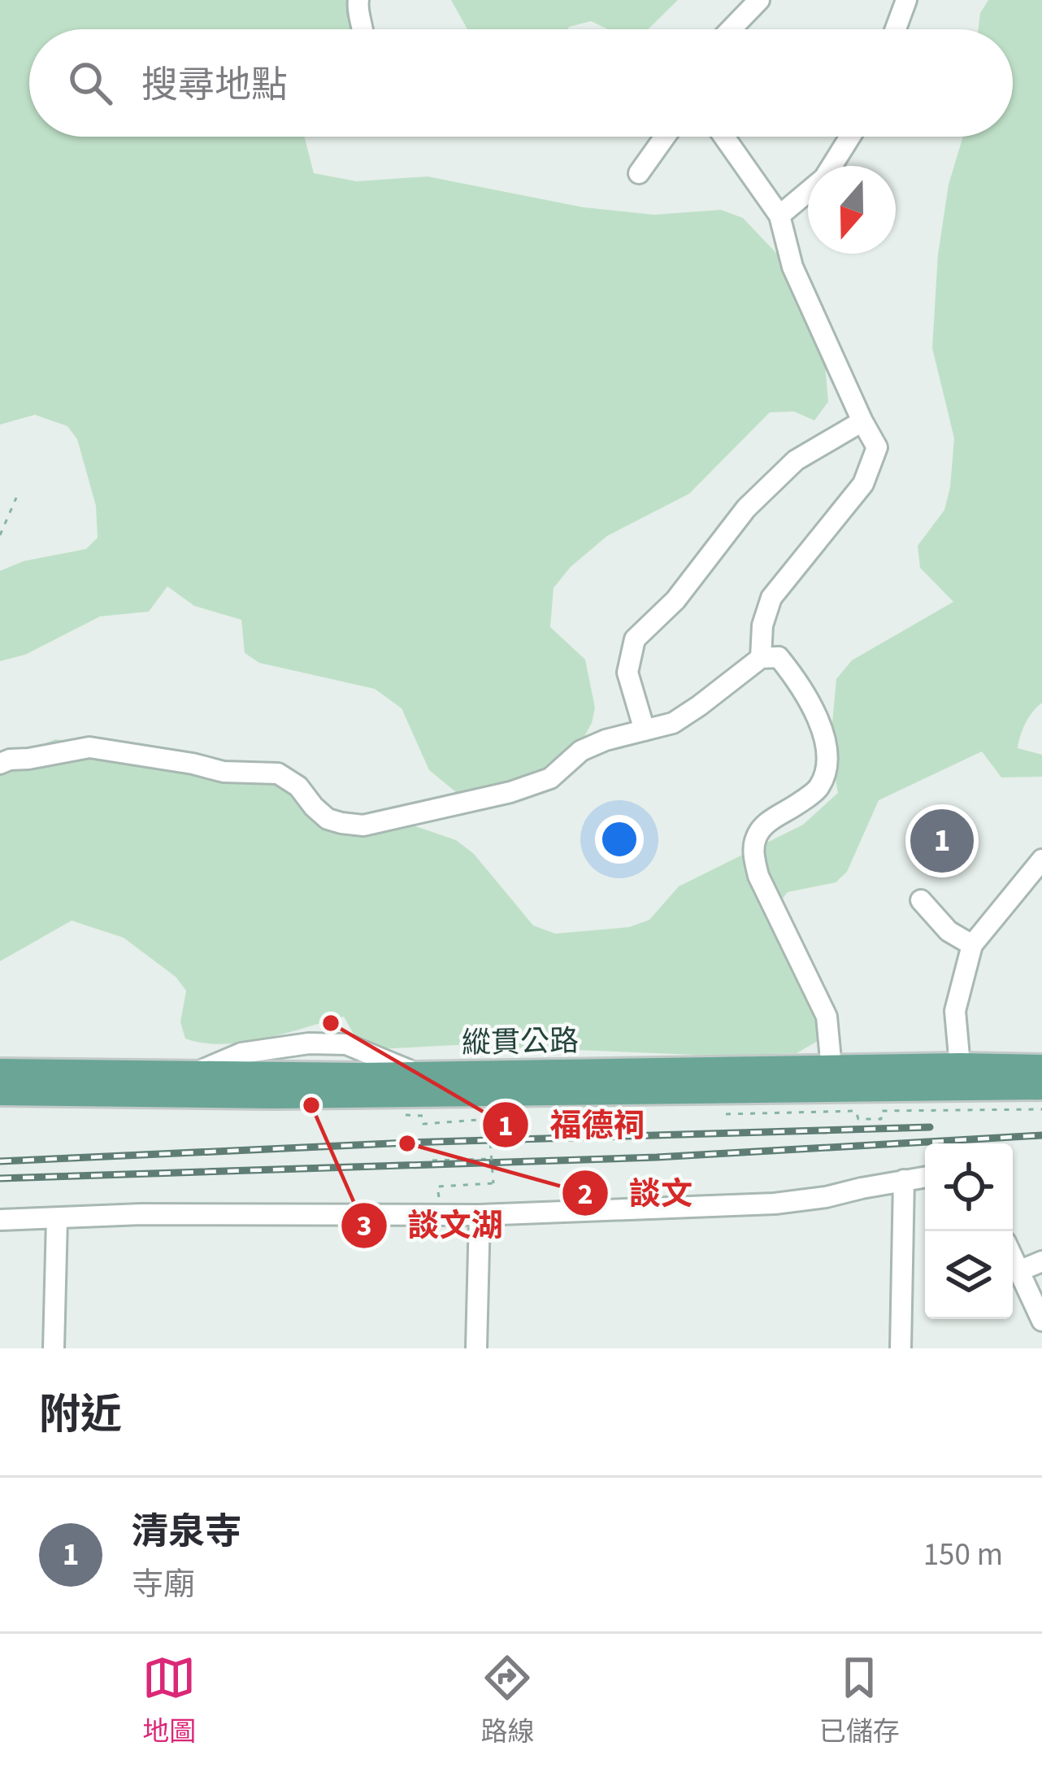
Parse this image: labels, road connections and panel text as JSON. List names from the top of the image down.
{
  "streets": {
    "main road": ["縱貫公路"]
  },
  "places": ["福德祠", "談文湖", "談文"],
  "north": "bottom",
  "page": {
    "search": "搜尋地點",
    "pins": "1",
    "heading": "附近",
    "list": [
      {
        "mark": "1",
        "name": "清泉寺",
        "note": "寺廟",
        "value": "150 m"
      }
    ],
    "nav": ["地圖", "路線", "已儲存"]
  }
}
